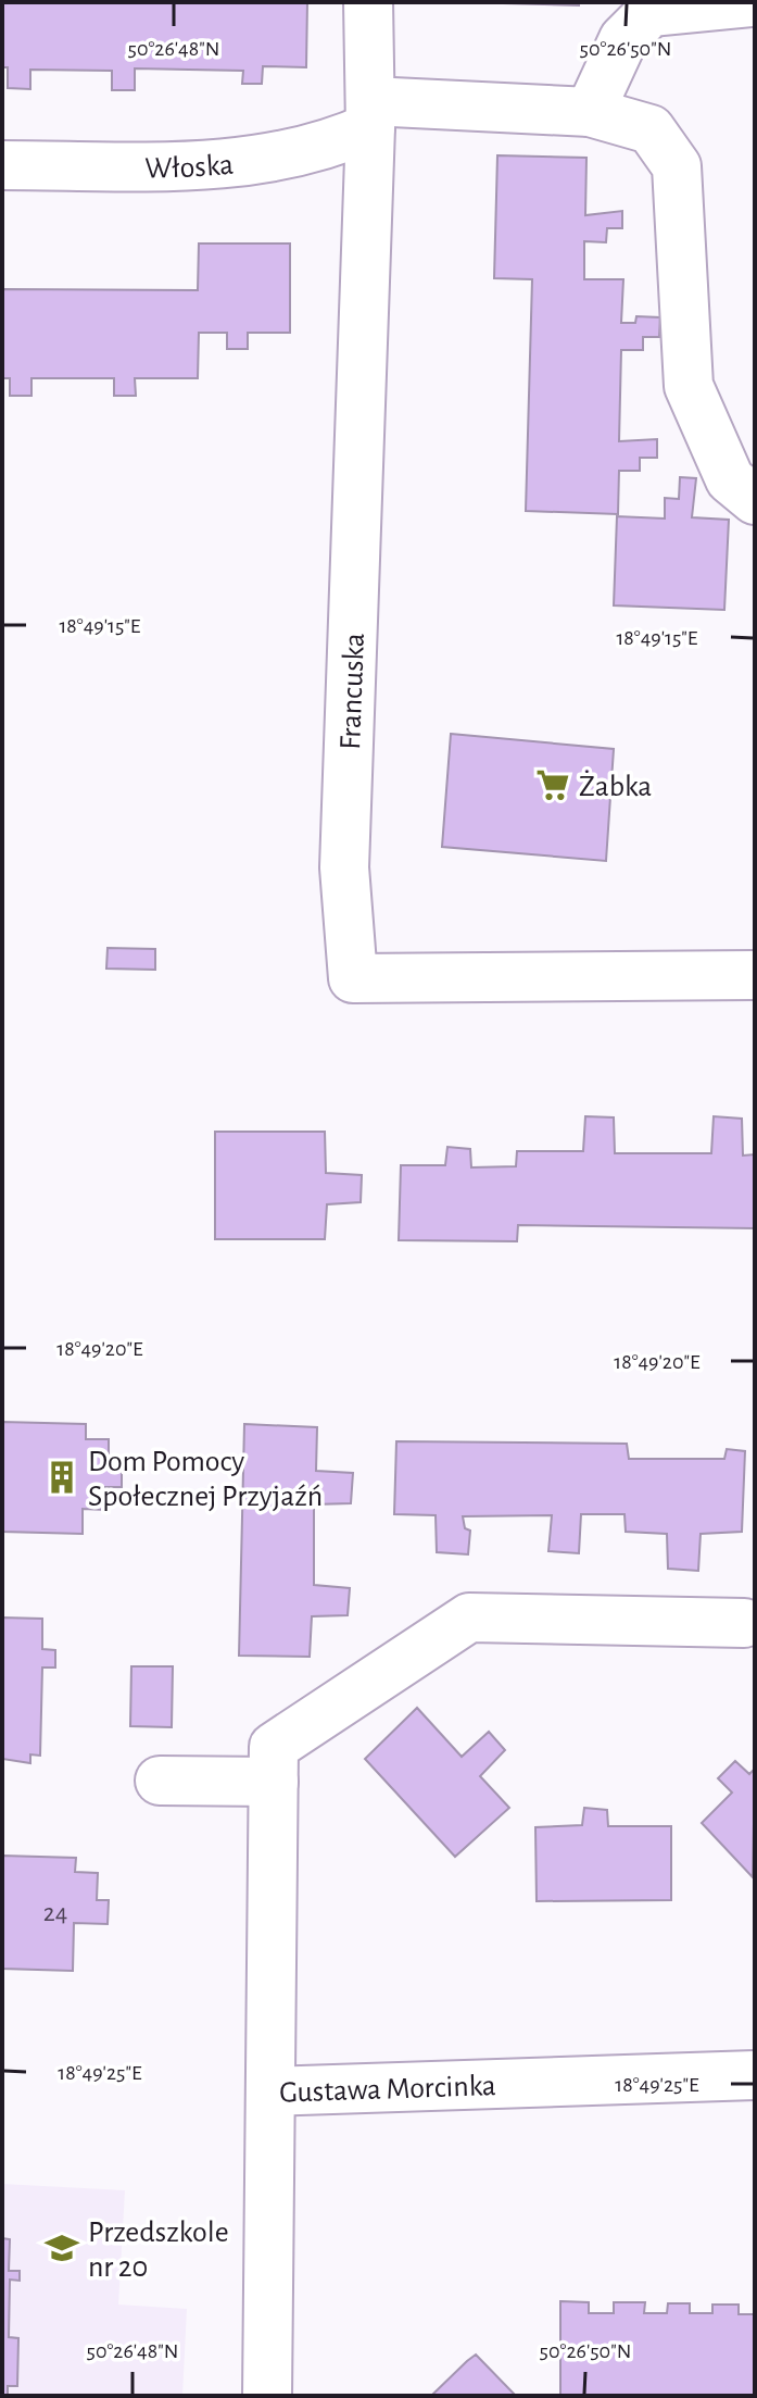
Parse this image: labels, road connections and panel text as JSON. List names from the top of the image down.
{
  "streets": {
    "street": ["Włoska", "Francuska", "Gustawa Morcinka"]
  },
  "crossings": [
    ["Włoska", "Francuska"]
  ],
  "places": {
    "supermarket": ["Żabka"],
    "building": ["Dom Pomocy Społecznej Przyjaźń"],
    "school or university": ["Przedszkole nr 20"]
  },
  "house_numbers": ["24"],
  "coordinates": [
    "50°26'48\"N",
    "50°26'50\"N",
    "18°49'15\"E",
    "18°49'20\"E",
    "18°49'25\"E"
  ]
}
